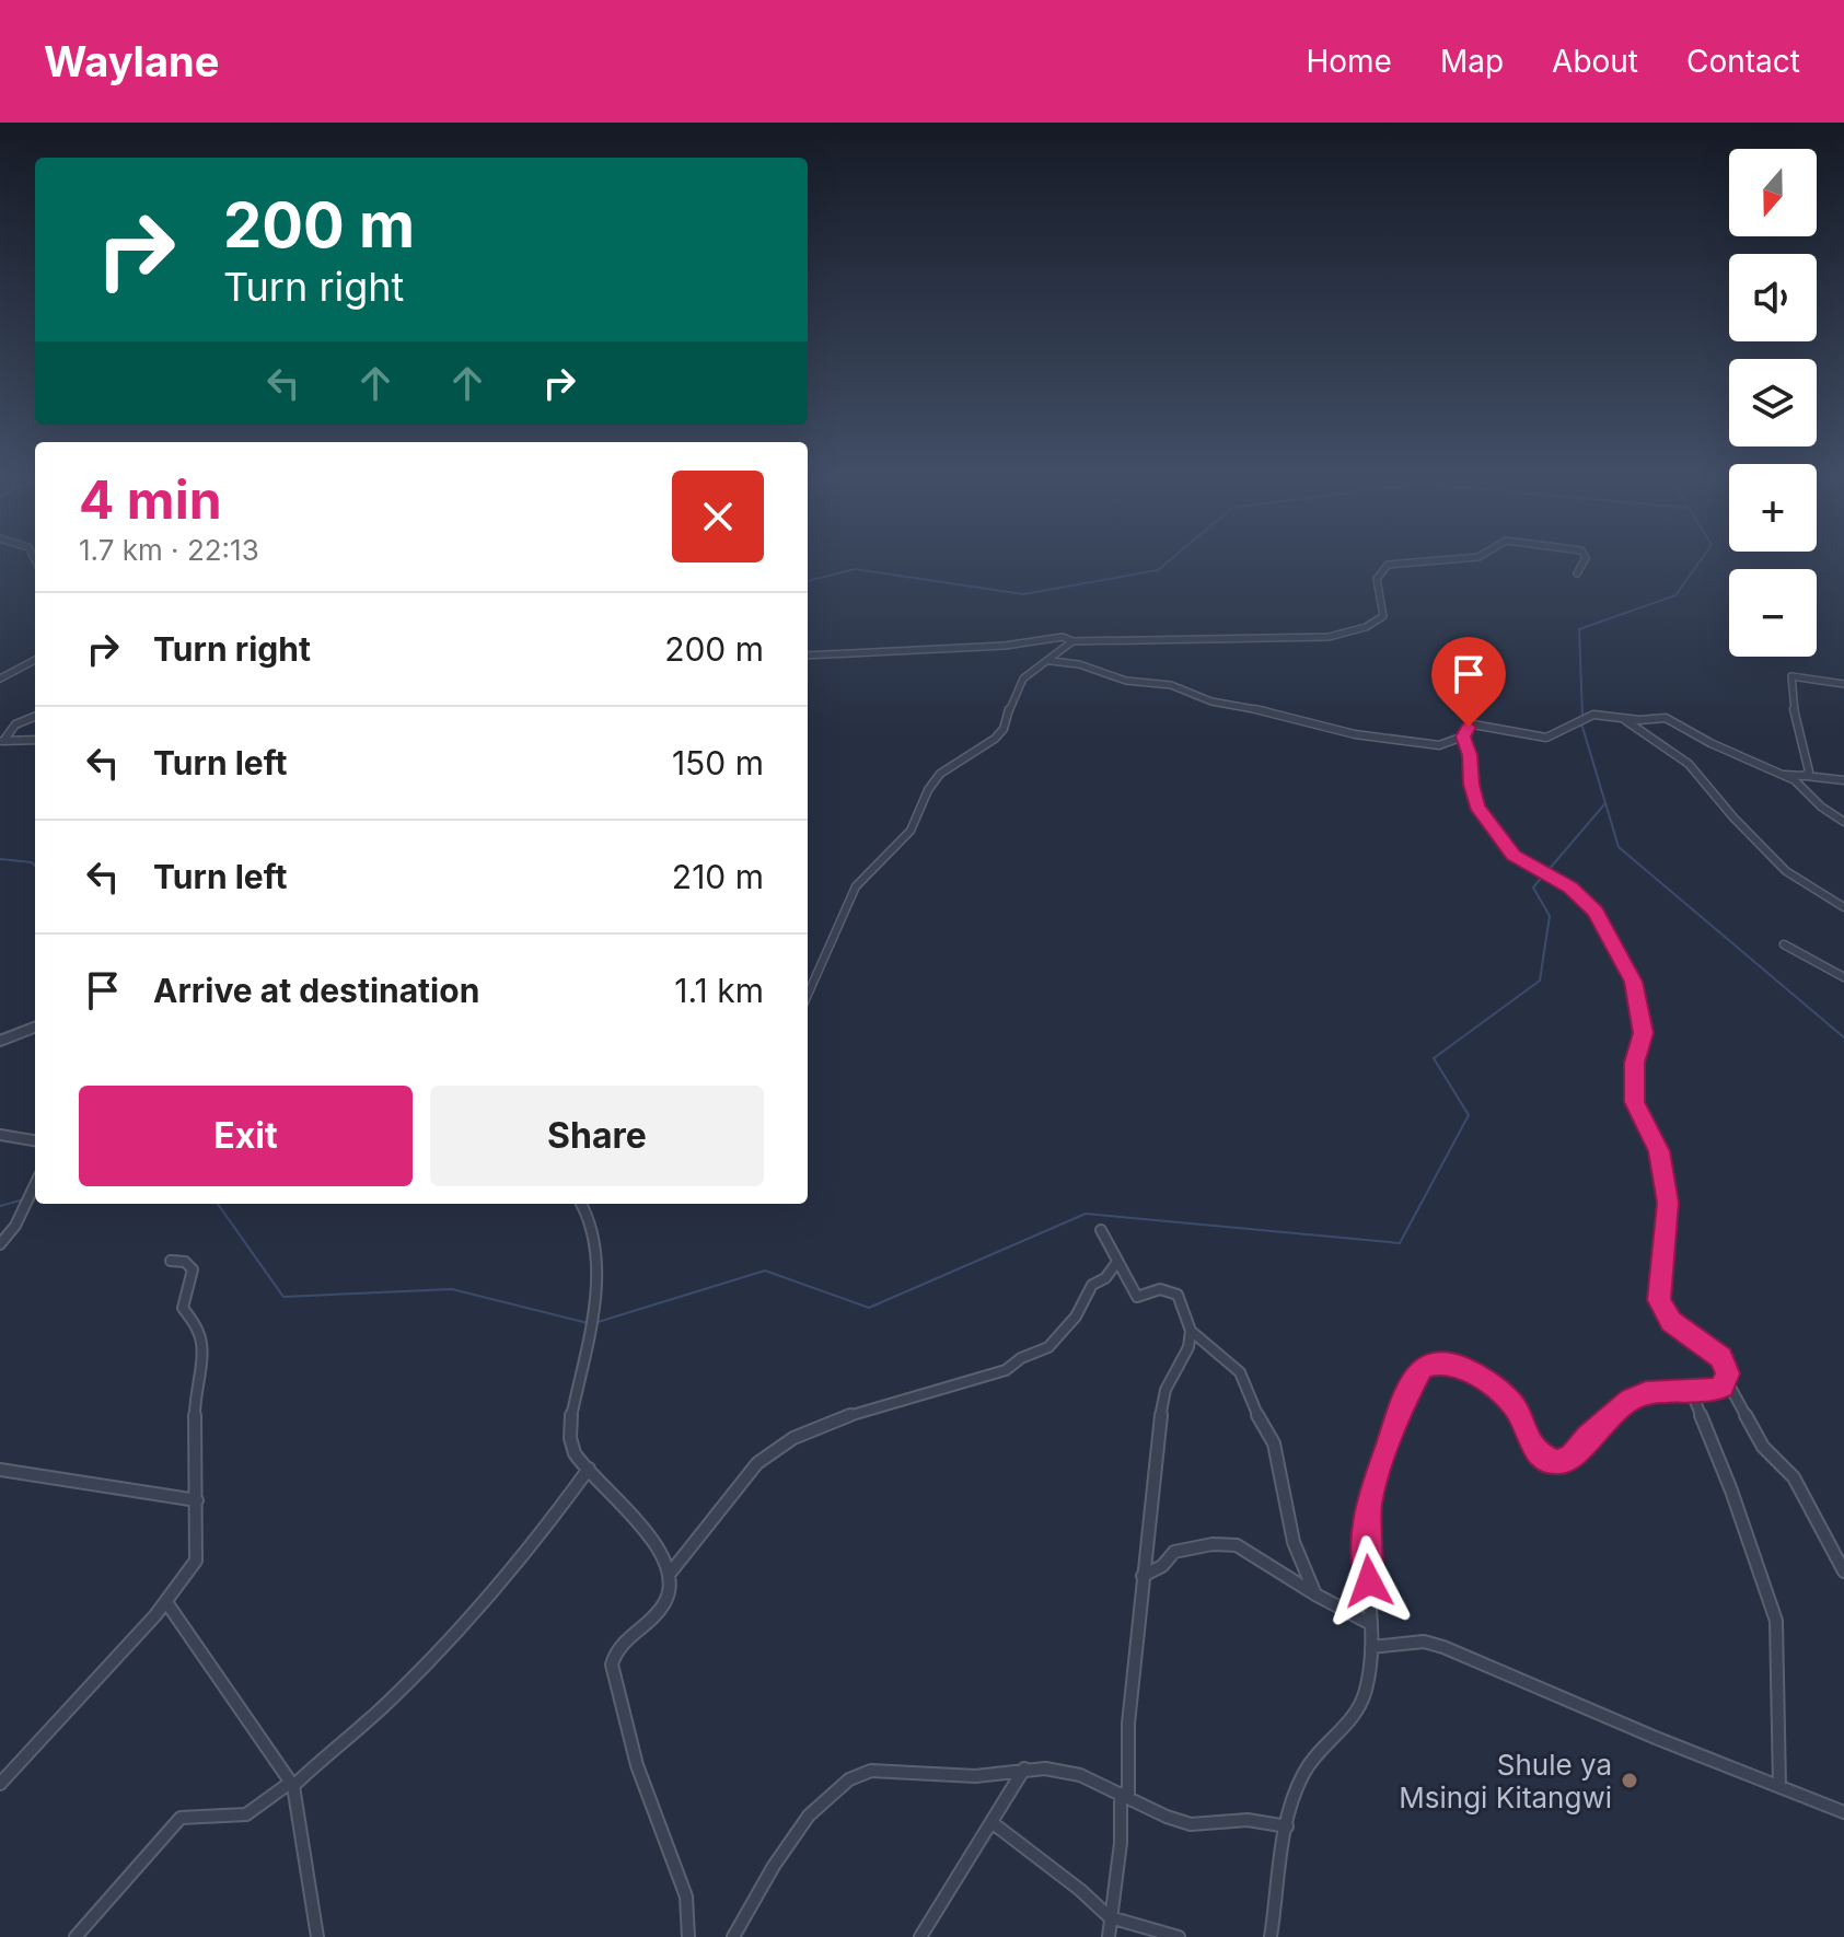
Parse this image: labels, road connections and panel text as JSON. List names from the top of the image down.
{
  "places": ["Shule ya Msingi Kitangwi"],
  "north": "bottom",
  "page": {
    "header": "Waylane",
    "nav": [
      "Home",
      "Map",
      "About",
      "Contact"
    ],
    "map_buttons": ["+", "−"],
    "turn": ["200 m", "Turn right"],
    "heading": ["4 min", "1.7 km · 22:13"],
    "list": [
      {
        "name": "Turn right",
        "value": "200 m"
      },
      {
        "name": "Turn left",
        "value": "150 m"
      },
      {
        "name": "Turn left",
        "value": "210 m"
      },
      {
        "name": "Arrive at destination",
        "value": "1.1 km"
      }
    ],
    "buttons": ["Exit", "Share"]
  }
}
